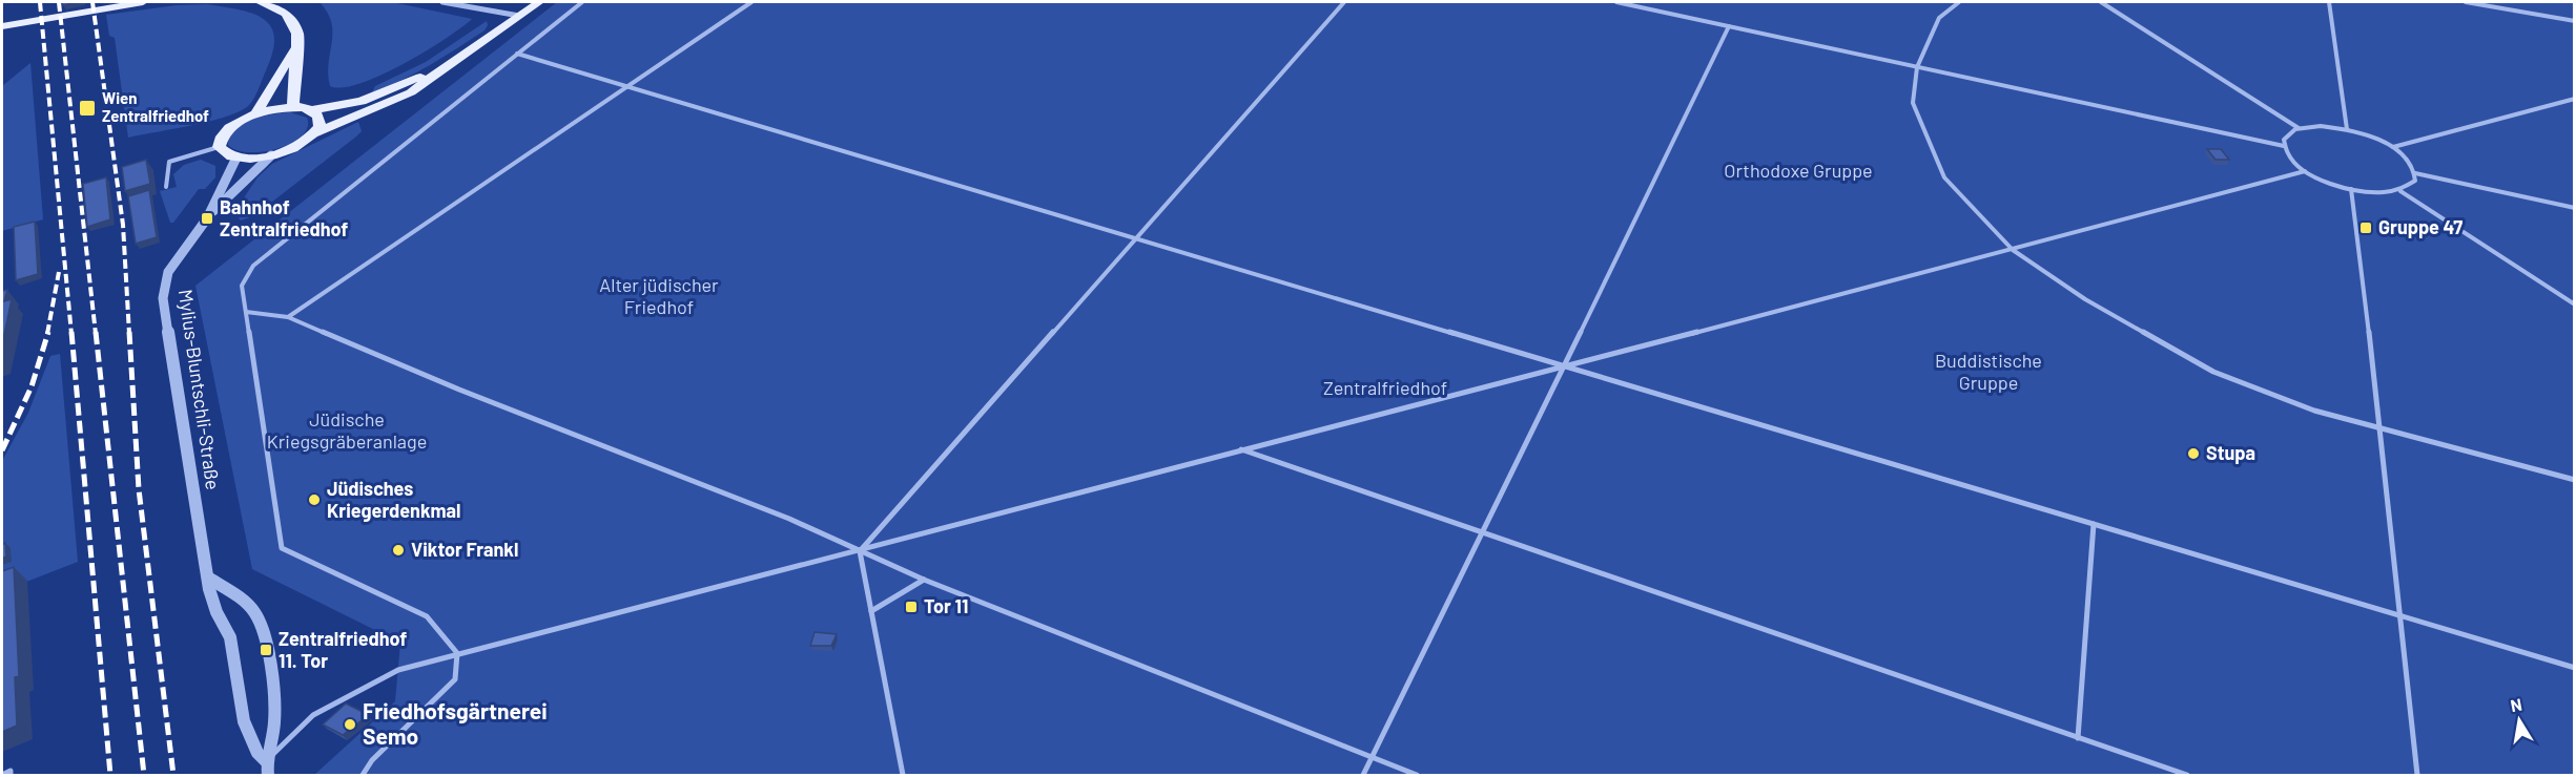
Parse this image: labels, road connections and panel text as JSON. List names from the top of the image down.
{
  "streets": {
    "street": ["Mylius-Bluntschli-Straße"]
  },
  "parks": [
    "Orthodoxe Gruppe",
    "Alter jüdischer Friedhof",
    "Buddistische Gruppe",
    "Zentralfriedhof",
    "Jüdische Kriegsgräberanlage"
  ],
  "places": {
    "transit": [
      "Wien Zentralfriedhof",
      "Bahnhof Zentralfriedhof",
      "Gruppe 47",
      "Tor 11",
      "Zentralfriedhof 11. Tor"
    ],
    "other": [
      "Stupa",
      "Jüdisches Kriegerdenkmal",
      "Viktor Frankl",
      "Friedhofsgärtnerei Semo"
    ]
  },
  "north": "top"
}
